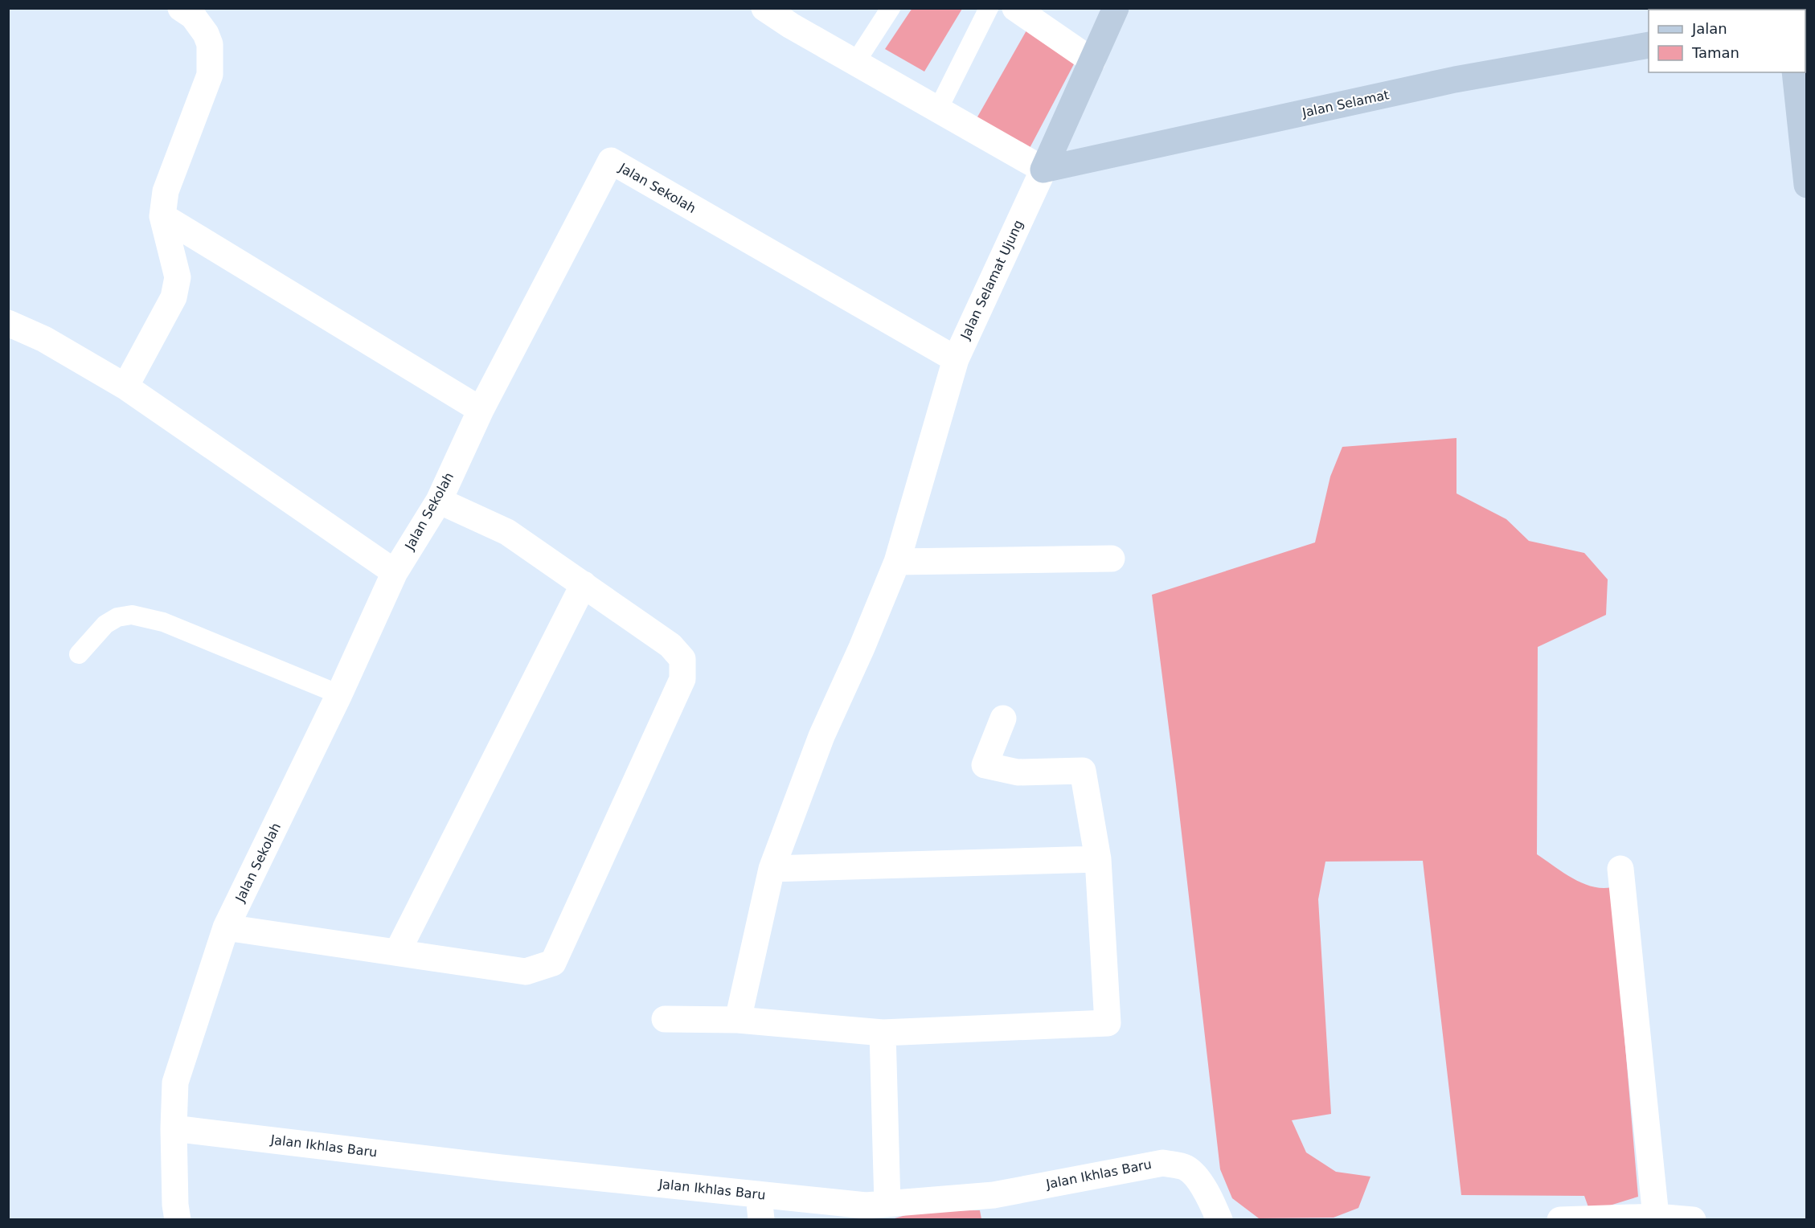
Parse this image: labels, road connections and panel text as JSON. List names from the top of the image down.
{
  "streets": {
    "street": [
      "Jalan Selamat",
      "Jalan Sekolah",
      "Jalan Selamat Ujung",
      "Jalan Ikhlas Baru"
    ]
  },
  "crossings": [
    ["Jalan Selamat", "Jalan Selamat Ujung"],
    ["Jalan Sekolah", "Jalan Selamat Ujung"],
    ["Jalan Sekolah", "Jalan Ikhlas Baru"]
  ],
  "legend": ["Jalan", "Taman"]
}
